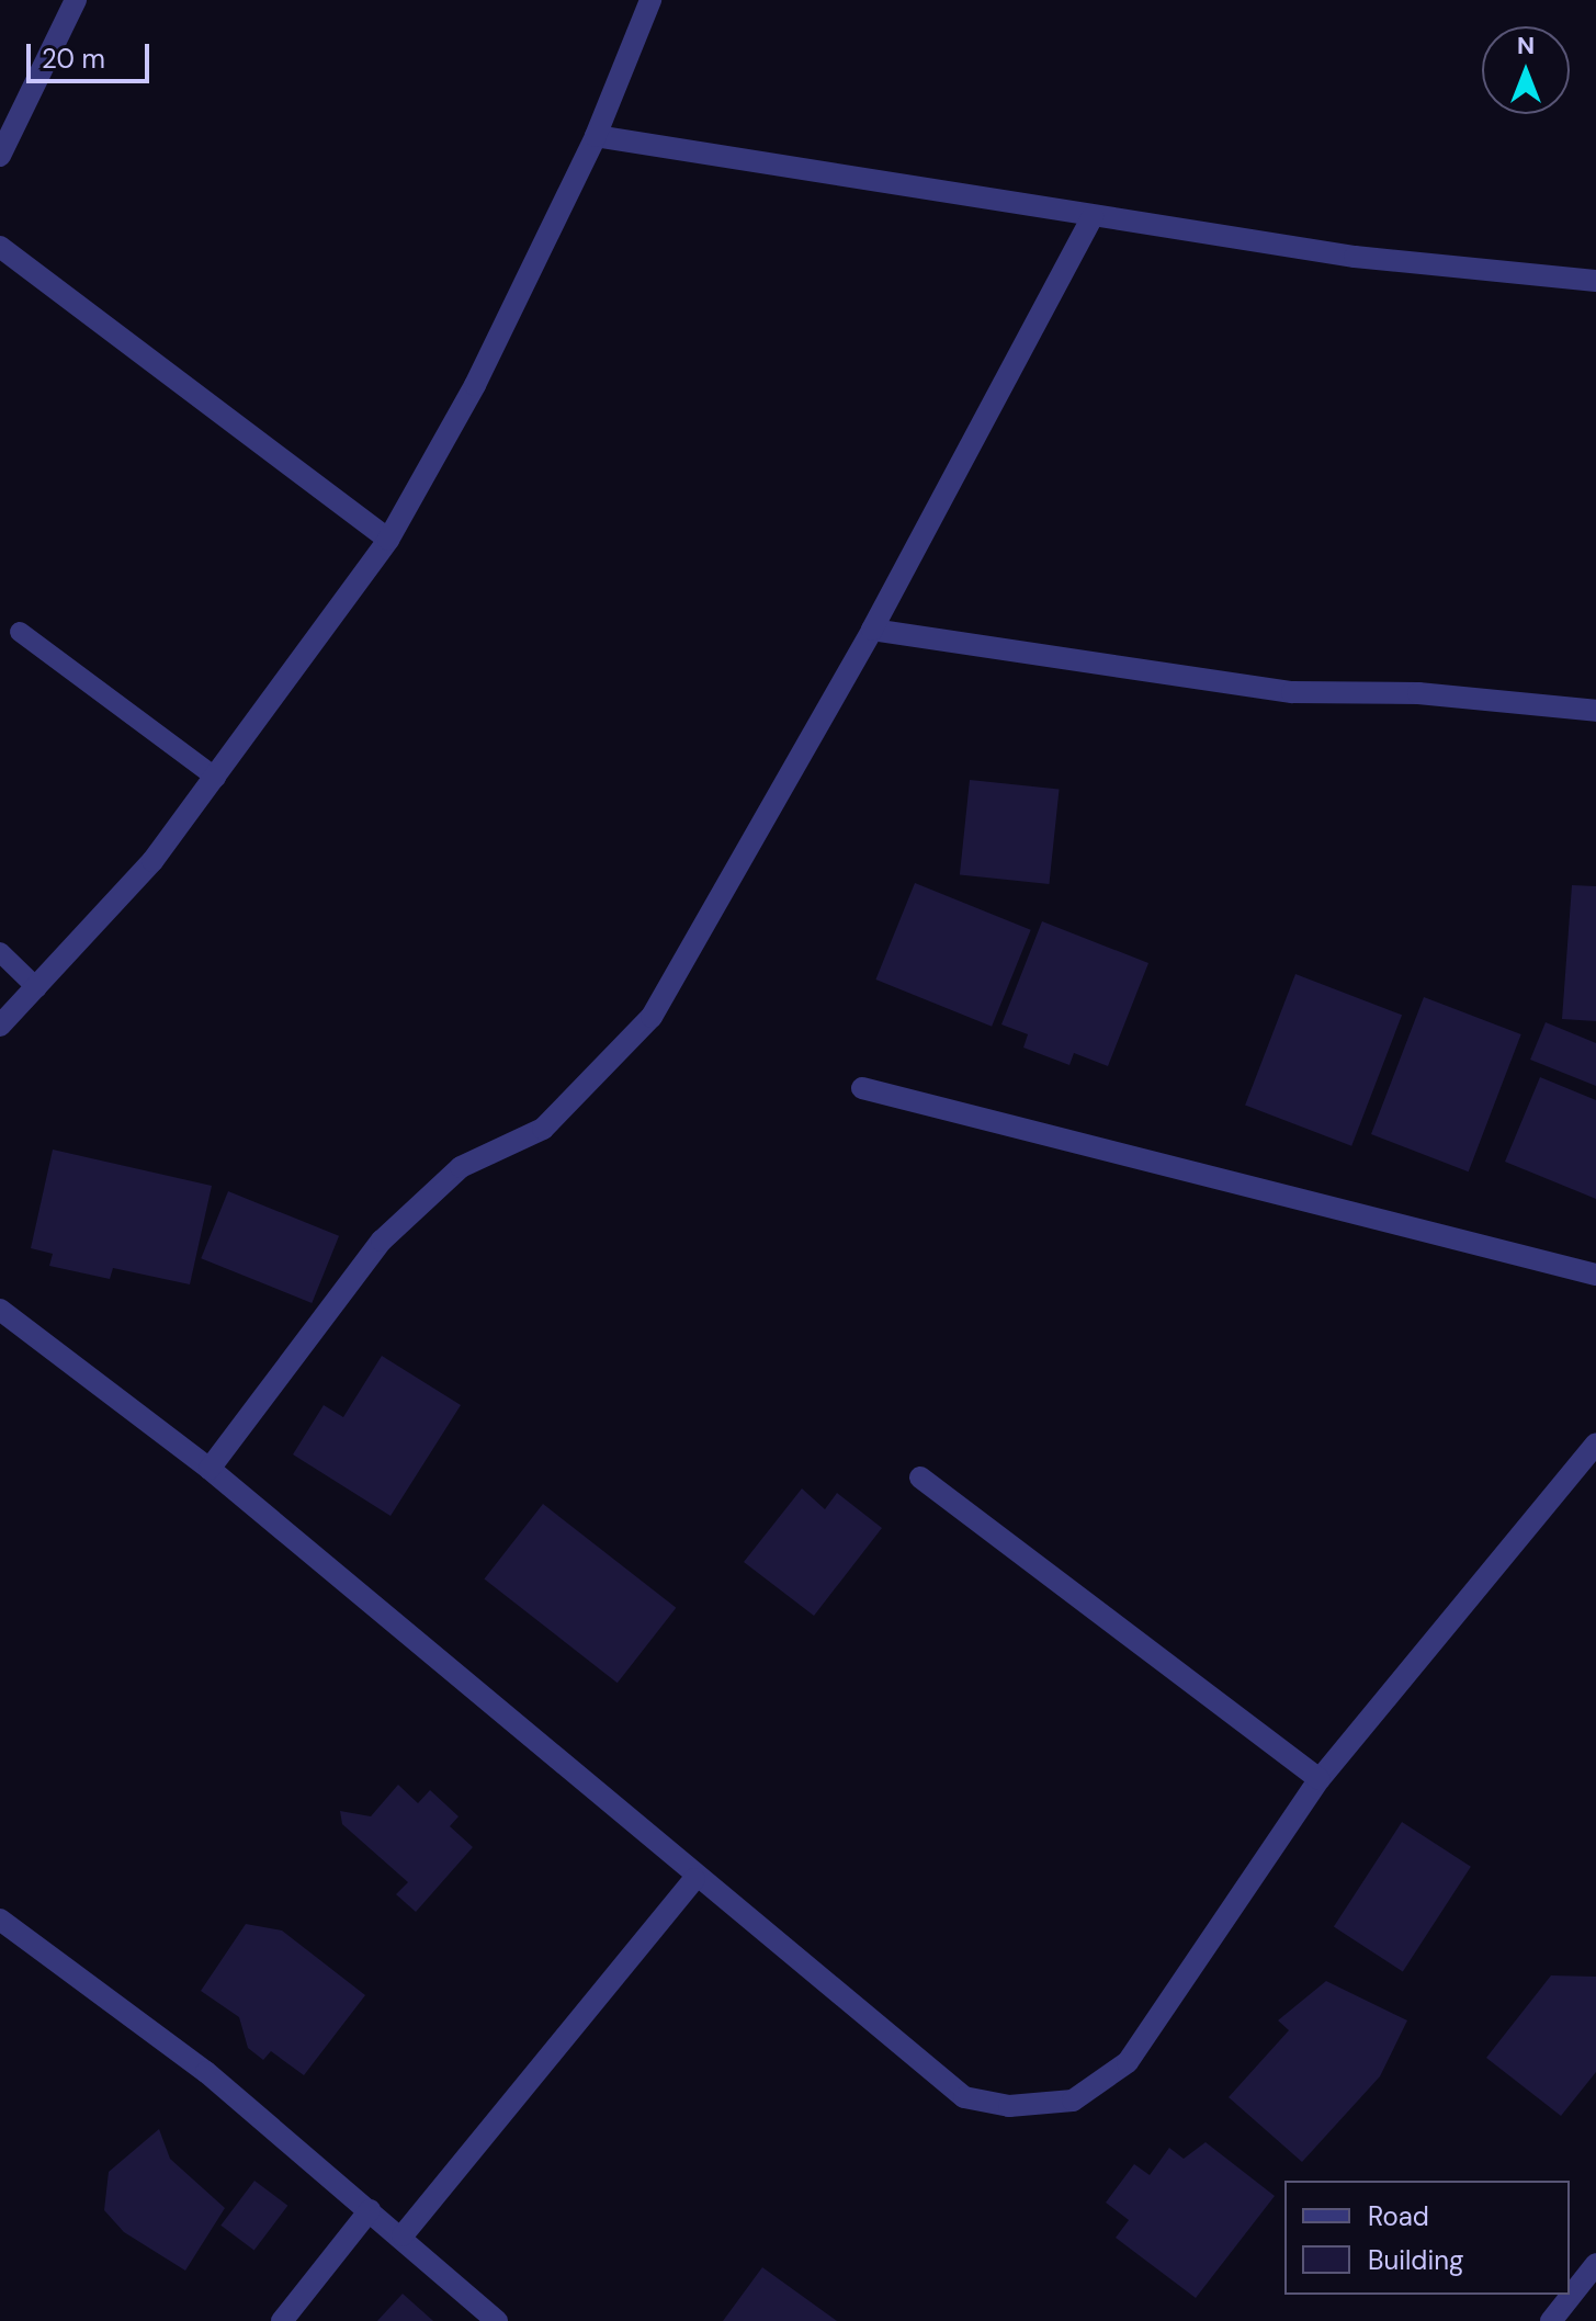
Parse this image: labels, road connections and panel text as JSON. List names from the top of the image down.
{
  "legend": ["Road", "Building"],
  "scale_bar": "20 m",
  "north": "top"
}
